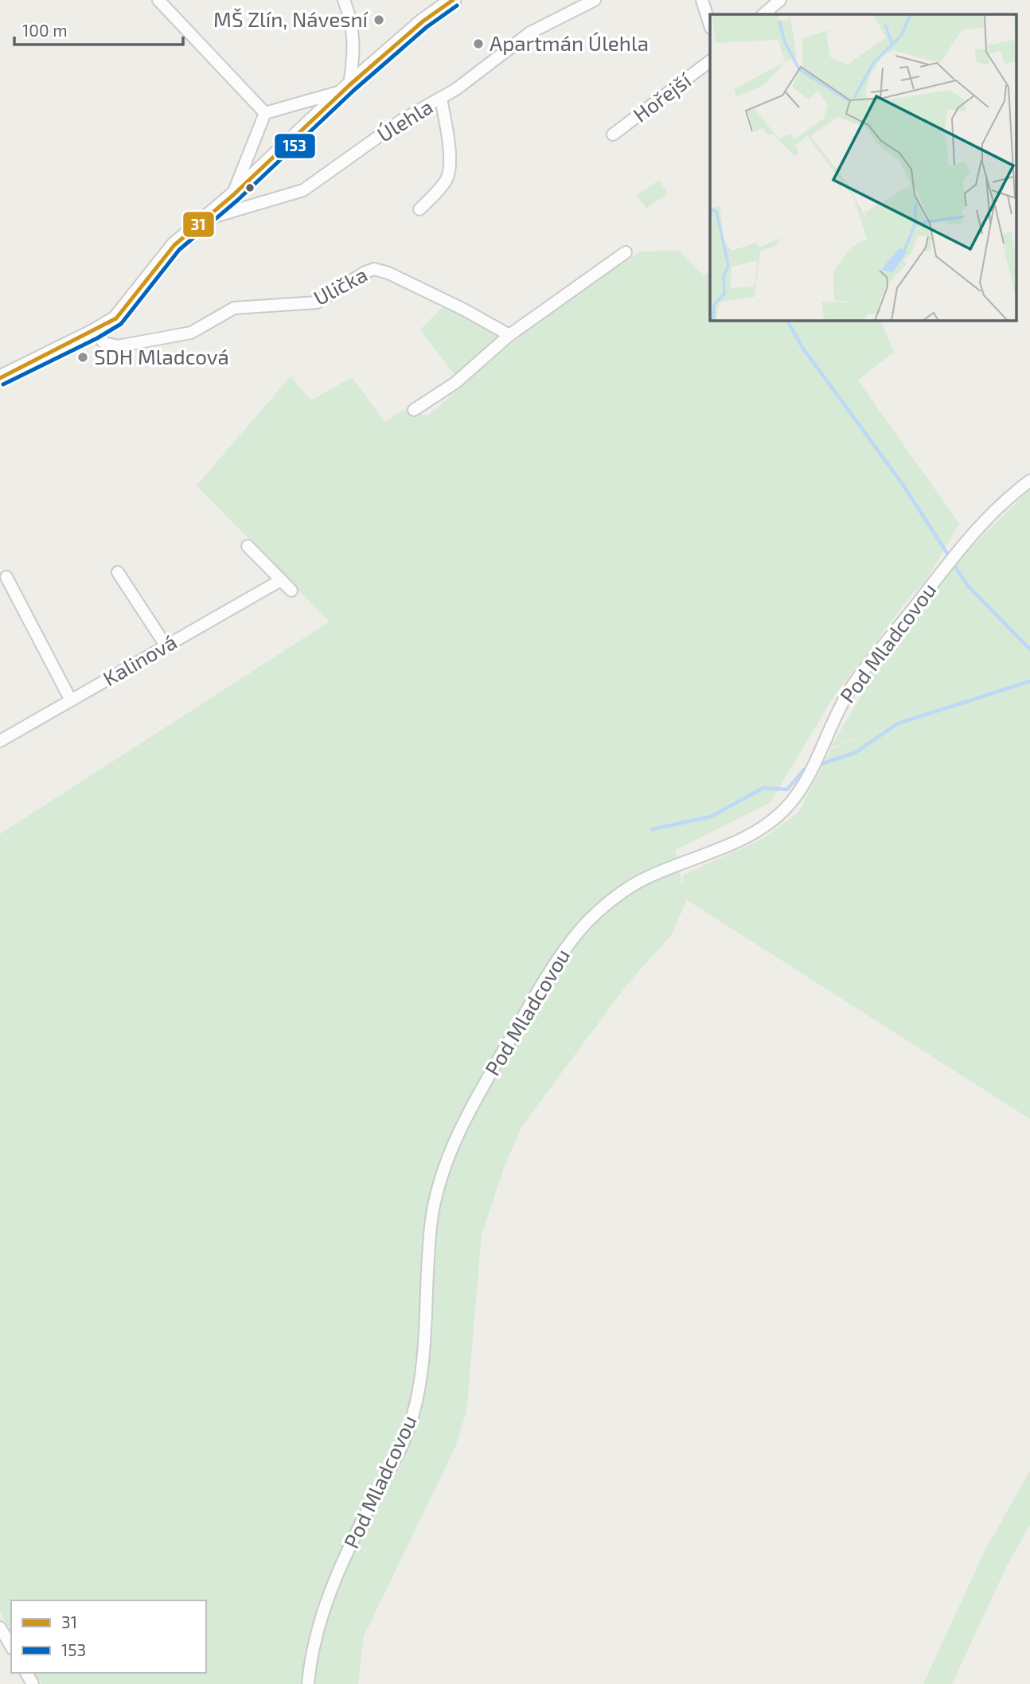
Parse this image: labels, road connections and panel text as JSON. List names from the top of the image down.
{
  "streets": {
    "street": [
      "Hořejší",
      "Úlehla",
      "Ulička",
      "Pod Mladcovou",
      "Kalinová"
    ]
  },
  "places": ["MŠ Zlín, Návesní", "Apartmán Úlehla", "SDH Mladcová"],
  "lines": ["transit line 31", "transit line 153"],
  "legend": ["31", "153"],
  "scale_bar": "100 m"
}
